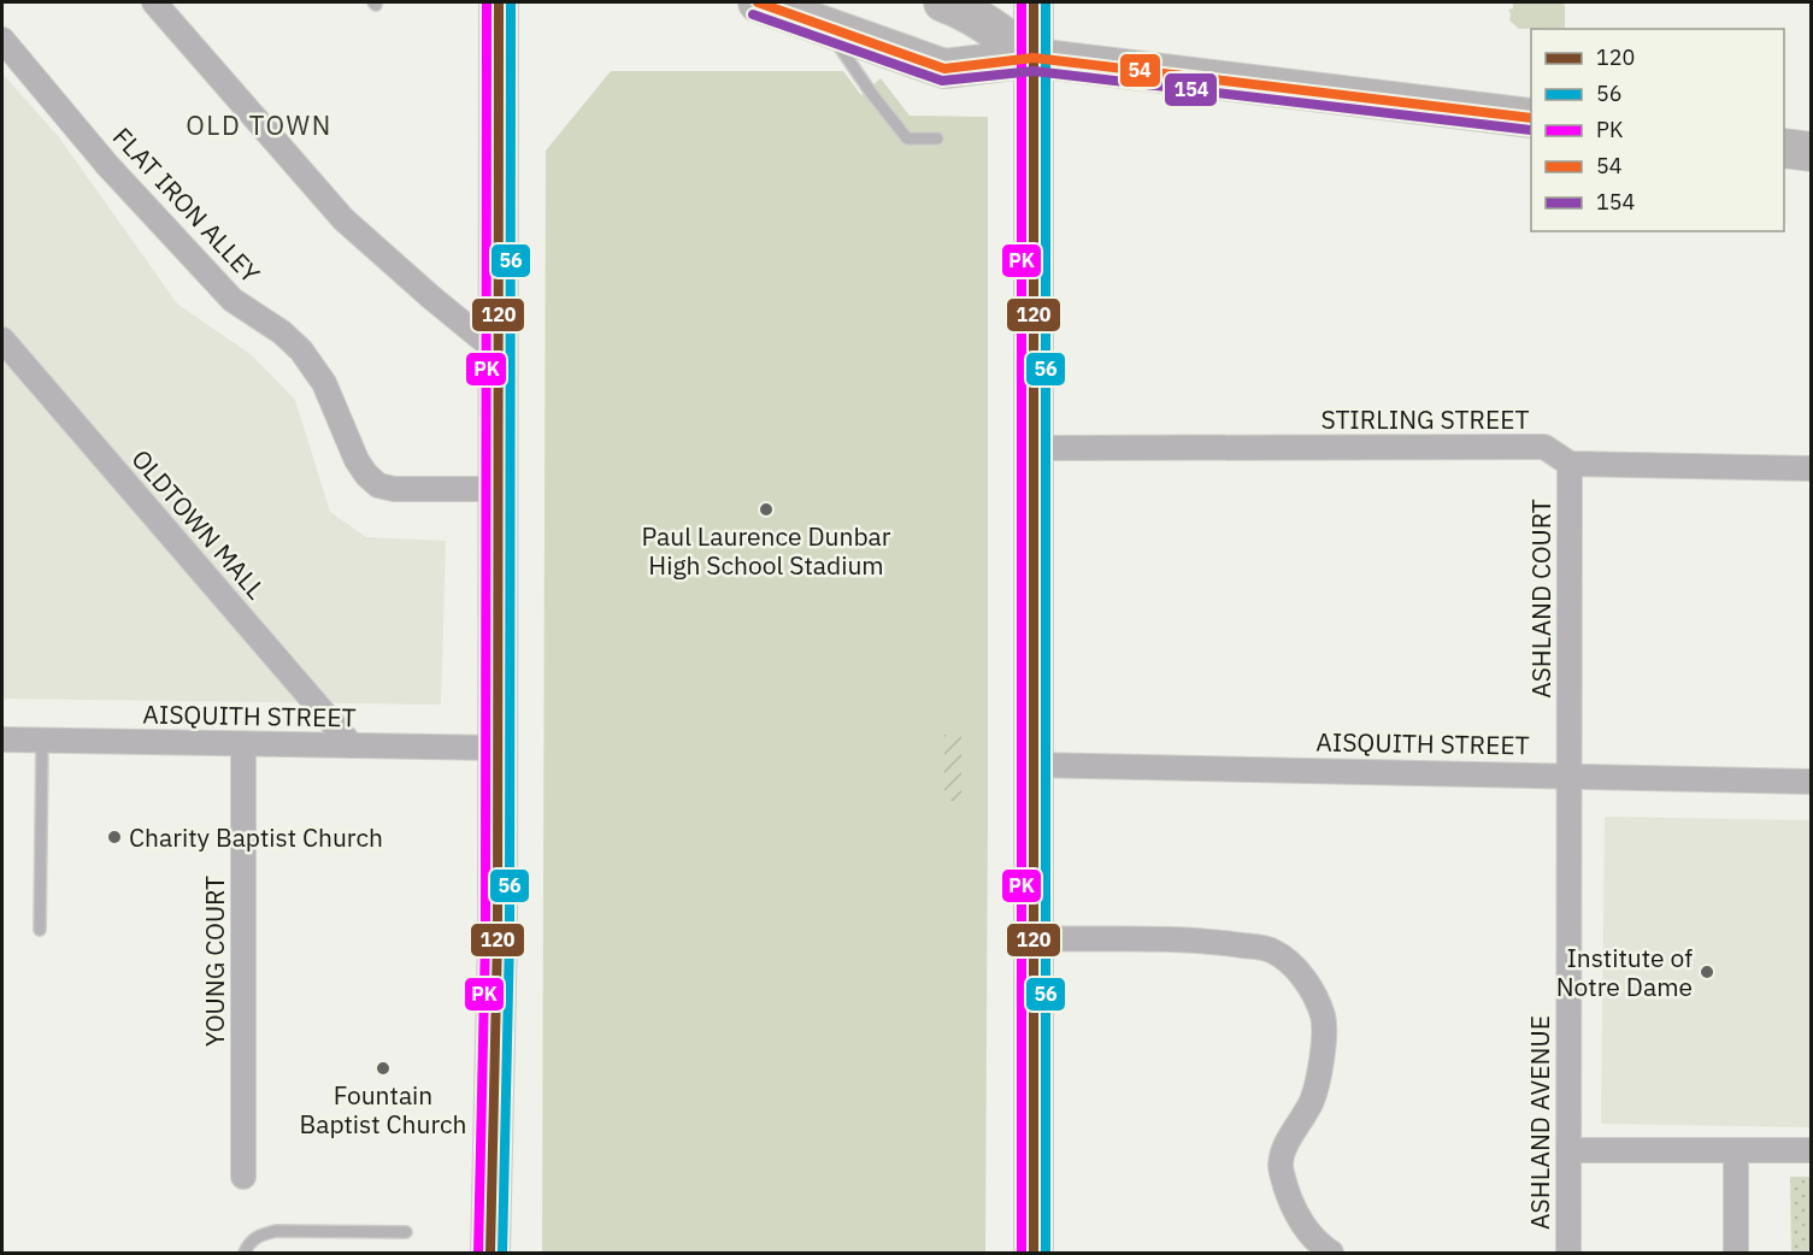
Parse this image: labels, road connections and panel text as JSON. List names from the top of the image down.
{
  "streets": {
    "street": [
      "FLAT IRON ALLEY",
      "STIRLING STREET",
      "OLDTOWN MALL",
      "ASHLAND COURT",
      "AISQUITH STREET",
      "YOUNG COURT",
      "ASHLAND AVENUE"
    ]
  },
  "crossings": [
    ["STIRLING STREET", "ASHLAND COURT"],
    ["OLDTOWN MALL", "AISQUITH STREET"],
    ["ASHLAND COURT", "AISQUITH STREET"],
    ["ASHLAND COURT", "ASHLAND AVENUE"],
    ["AISQUITH STREET", "YOUNG COURT"],
    ["AISQUITH STREET", "ASHLAND AVENUE"]
  ],
  "districts": ["OLD TOWN"],
  "places": [
    "Paul Laurence Dunbar High School Stadium",
    "Charity Baptist Church",
    "Institute of Notre Dame",
    "Fountain Baptist Church"
  ],
  "lines": [
    "transit line 120",
    "transit line 56",
    "transit line PK",
    "transit line 54",
    "transit line 154"
  ],
  "legend": [
    "120",
    "56",
    "PK",
    "54",
    "154"
  ]
}
